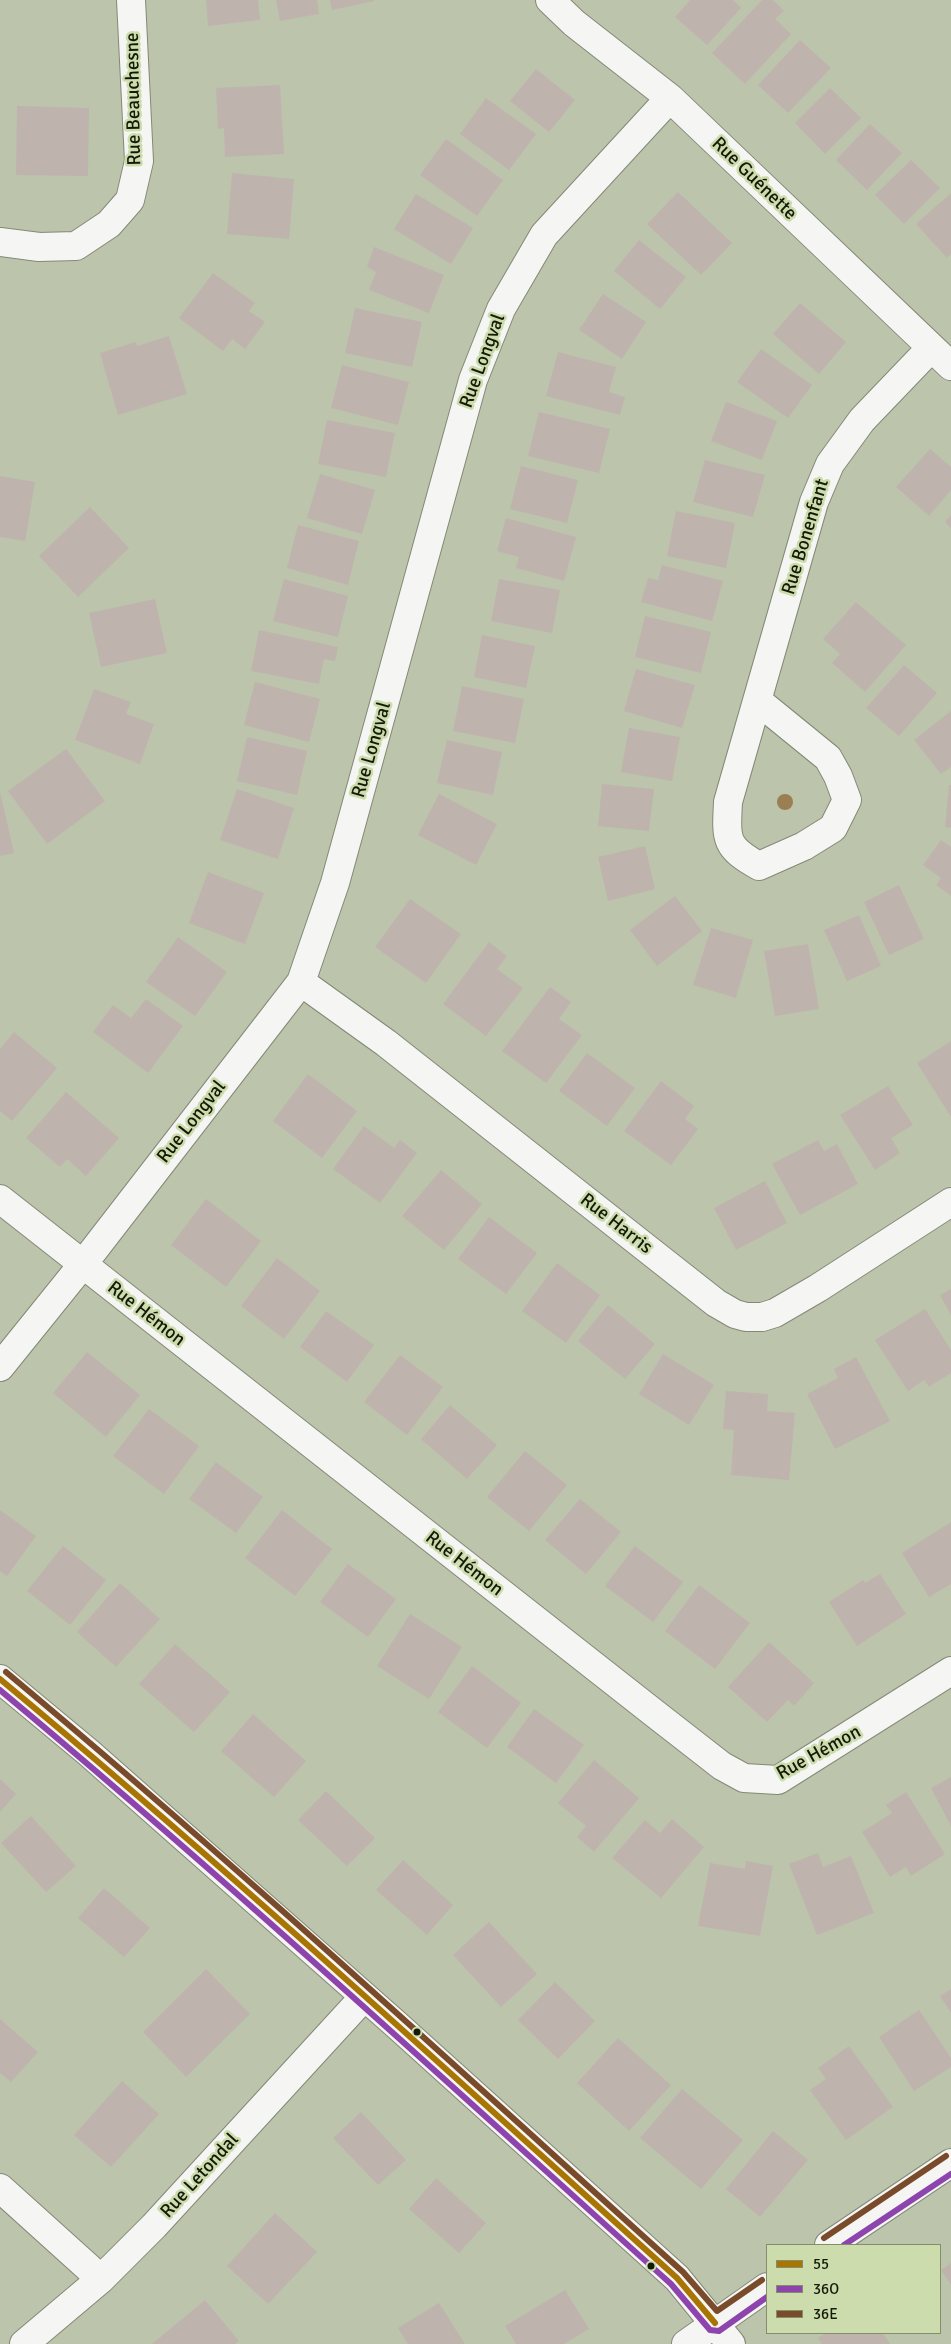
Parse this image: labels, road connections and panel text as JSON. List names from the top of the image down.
{
  "streets": {
    "street": [
      "Rue Beauchesne",
      "Rue Guénette",
      "Rue Longval",
      "Rue Bonenfant",
      "Rue Harris",
      "Rue Hémon",
      "Rue Letondal"
    ]
  },
  "crossings": [
    ["Rue Guénette", "Rue Longval"],
    ["Rue Guénette", "Rue Bonenfant"],
    ["Rue Longval", "Rue Harris"],
    ["Rue Longval", "Rue Hémon"]
  ],
  "lines": ["transit line 36E", "transit line 55", "transit line 36O"],
  "legend": ["55", "36O", "36E"]
}
